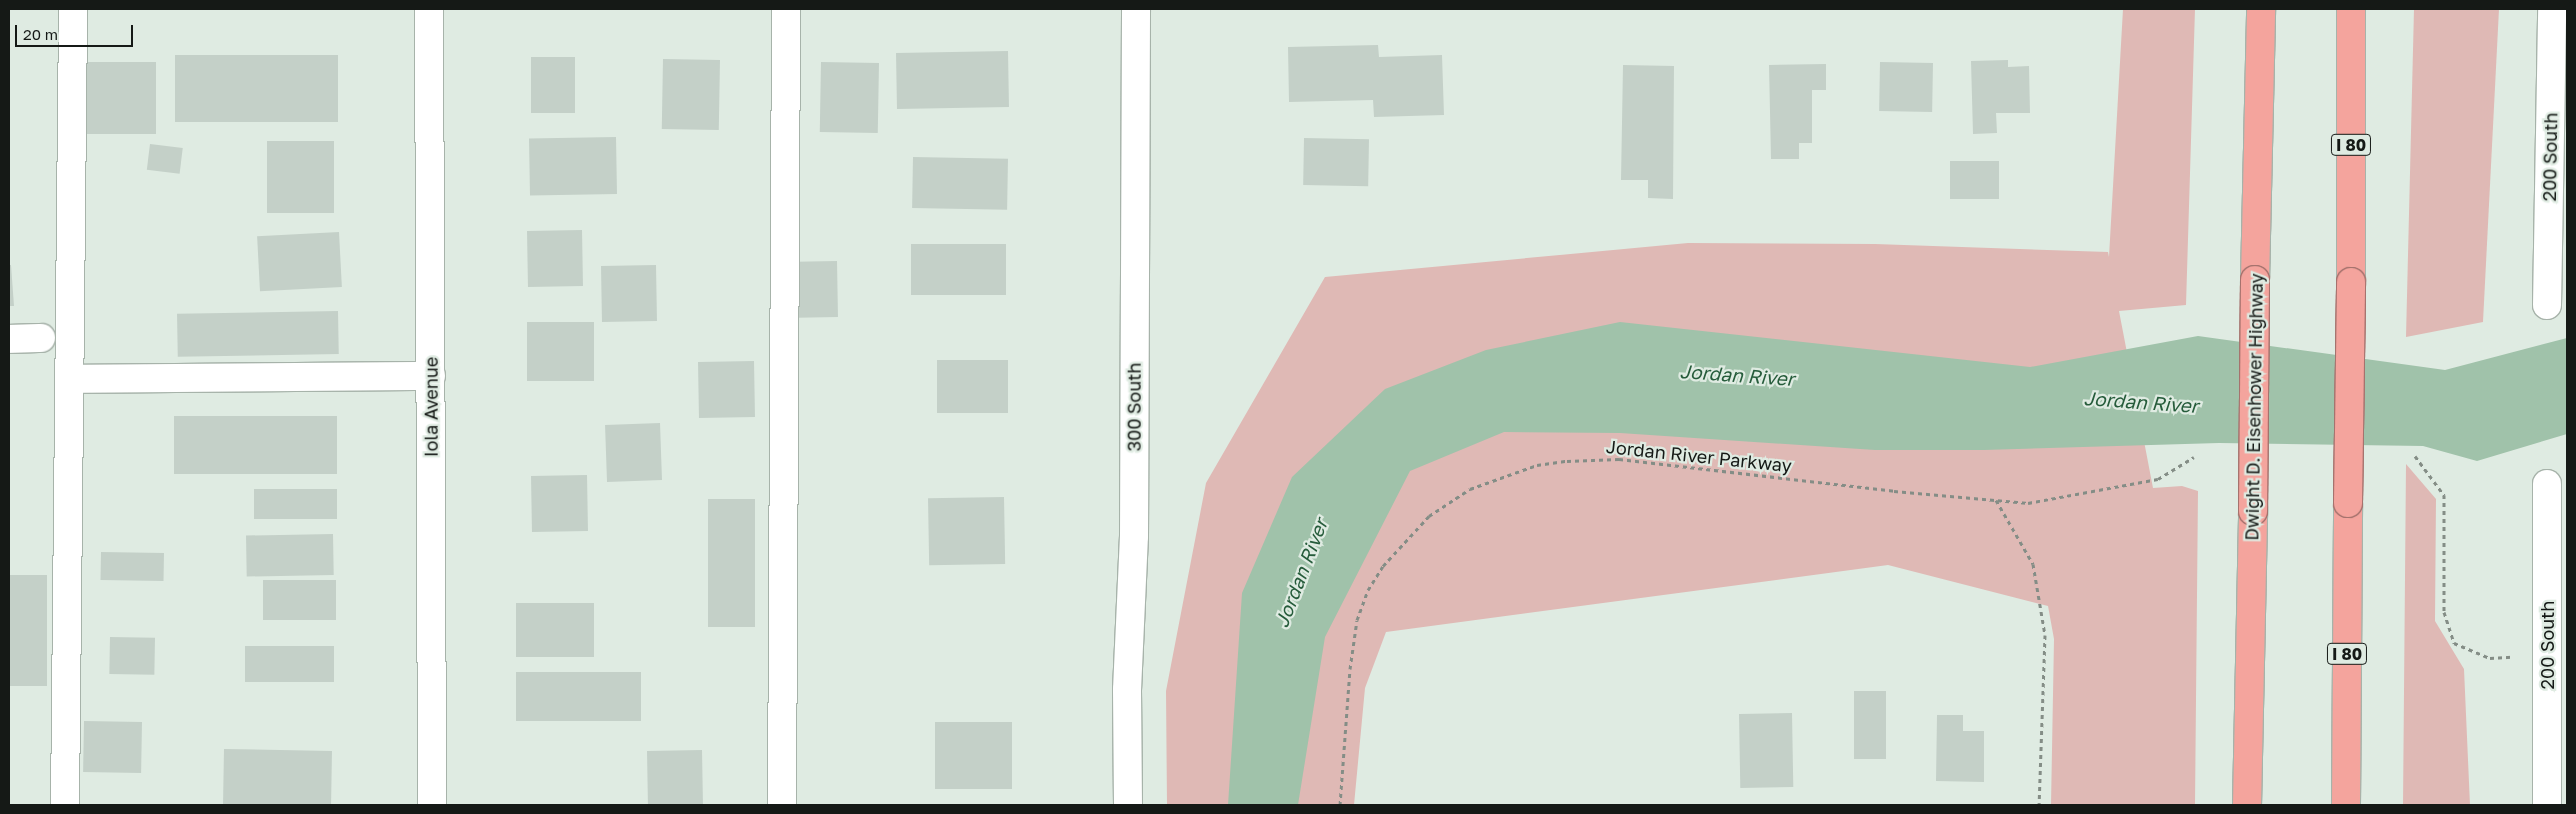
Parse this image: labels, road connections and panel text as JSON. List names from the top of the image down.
{
  "streets": {
    "highway": ["I 80", "Dwight D. Eisenhower Highway"],
    "street": ["200 South", "Iola Avenue", "300 South"],
    "path": ["Jordan River Parkway"]
  },
  "water": ["Jordan River"],
  "scale_bar": "20 m"
}
